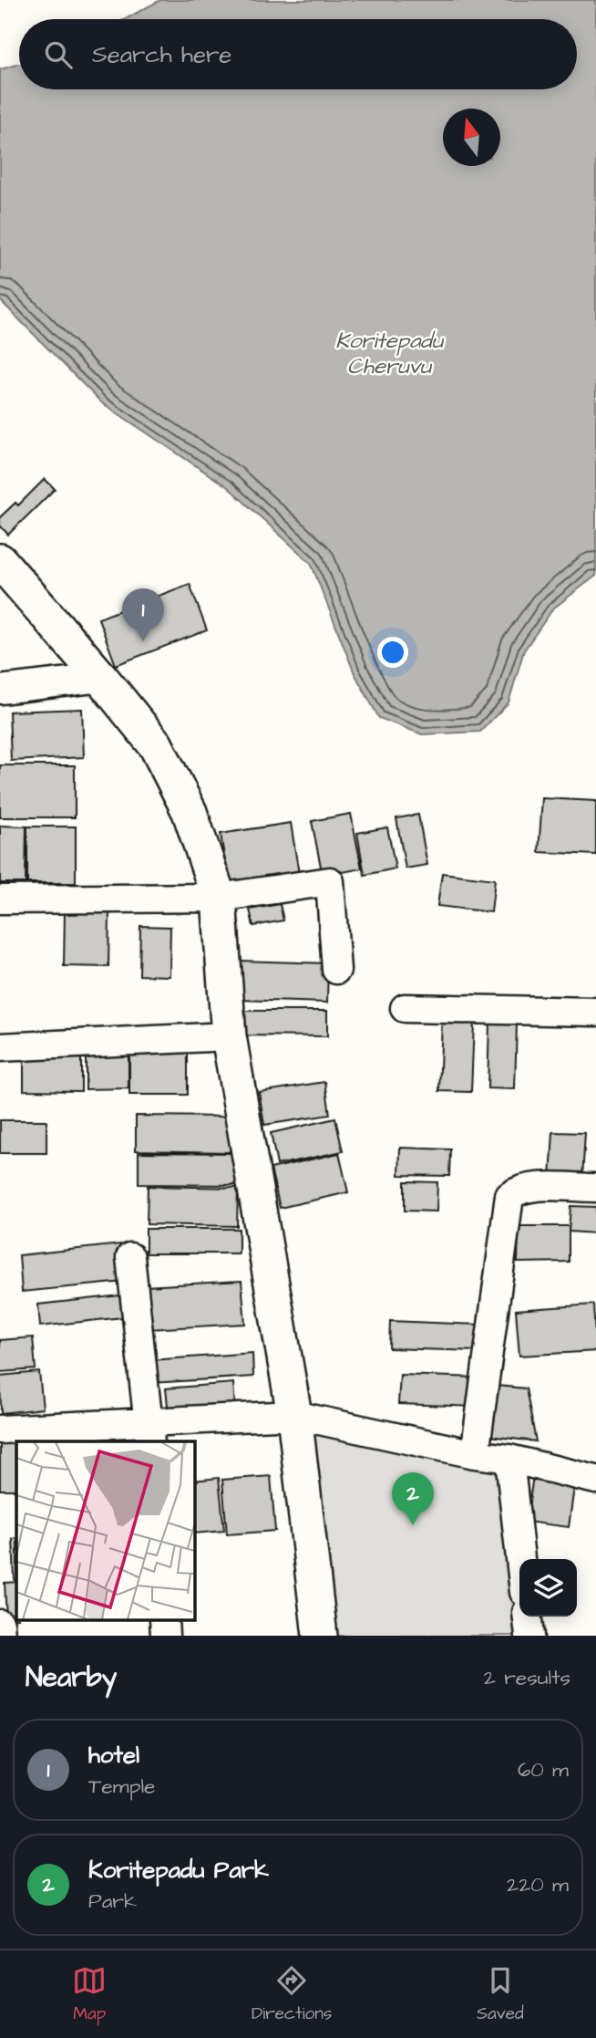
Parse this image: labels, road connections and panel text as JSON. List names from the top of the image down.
{
  "water": ["Koritepadu Cheruvu"],
  "north": "top",
  "page": {
    "search": "Search here",
    "pins": ["1", "2"],
    "heading": ["Nearby", "2 results"],
    "list": [
      {
        "mark": "1",
        "name": "hotel",
        "note": "Temple",
        "value": "60 m"
      },
      {
        "mark": "2",
        "name": "Koritepadu Park",
        "note": "Park",
        "value": "220 m"
      }
    ],
    "nav": ["Map", "Directions", "Saved"]
  }
}
